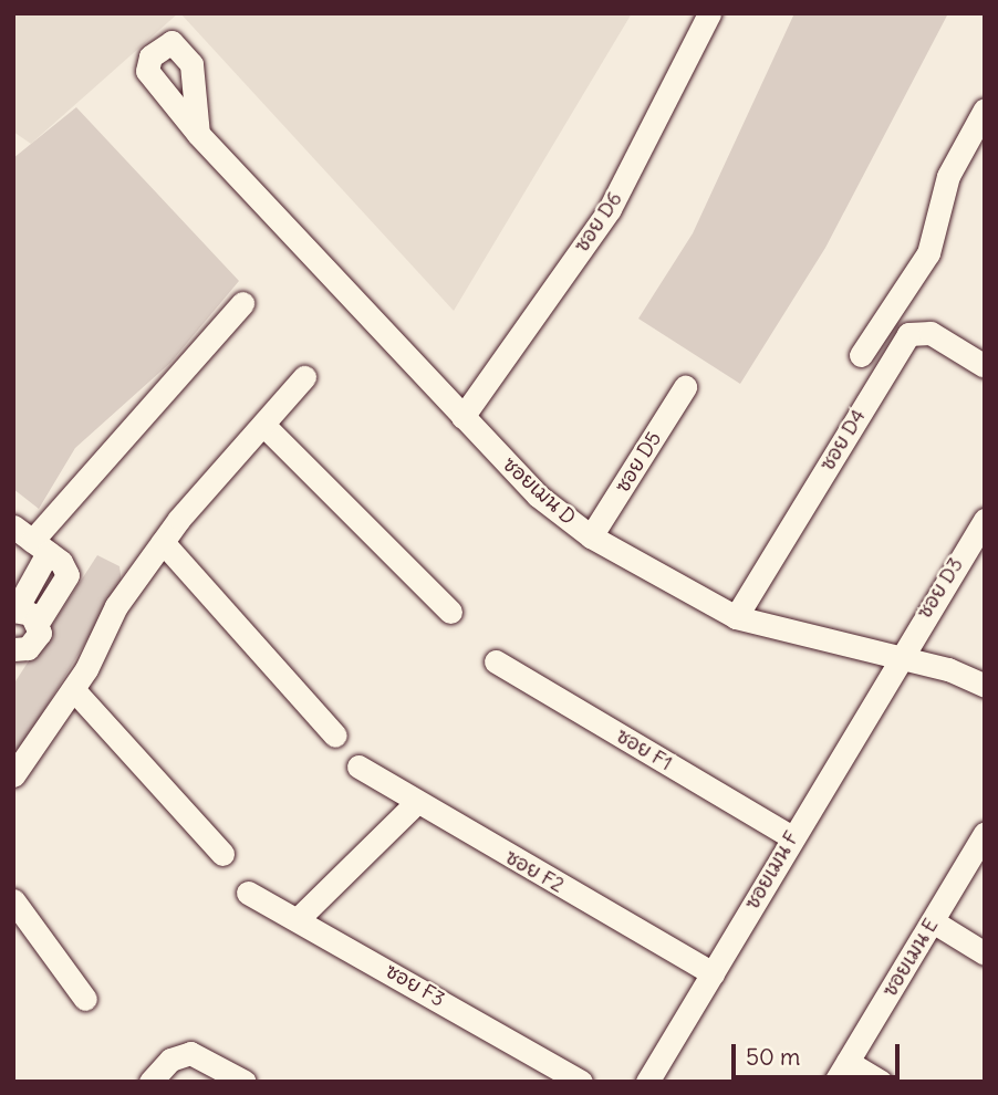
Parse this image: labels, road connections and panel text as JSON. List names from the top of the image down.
{
  "streets": {
    "street": [
      "ซอย D6",
      "ซอย D4",
      "ซอย D5",
      "ซอยเมน D",
      "ซอย D3",
      "ซอย F1",
      "ซอยเมน F",
      "ซอย F2",
      "ซอยเมน E",
      "ซอย F3"
    ]
  },
  "crossings": [
    ["ซอย D6", "ซอยเมน D"],
    ["ซอย D4", "ซอยเมน D"],
    ["ซอย D5", "ซอยเมน D"],
    ["ซอยเมน D", "ซอย D3"],
    ["ซอยเมน D", "ซอยเมน F"],
    ["ซอย D3", "ซอยเมน F"],
    ["ซอย F1", "ซอยเมน F"],
    ["ซอยเมน F", "ซอย F2"]
  ],
  "scale_bar": "50 m"
}
